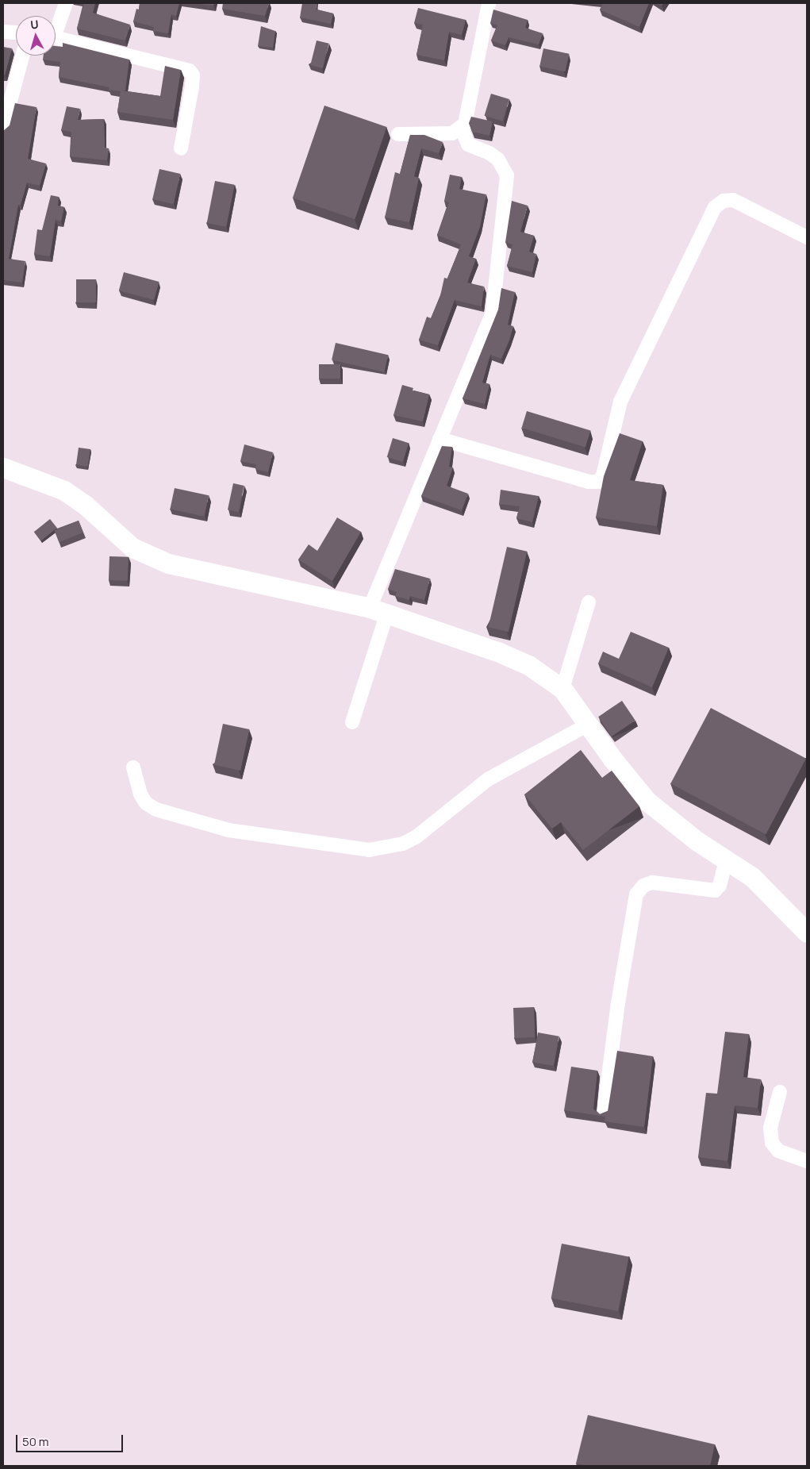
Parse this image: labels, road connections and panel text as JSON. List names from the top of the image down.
{
  "scale_bar": "50 m",
  "north": "top"
}
